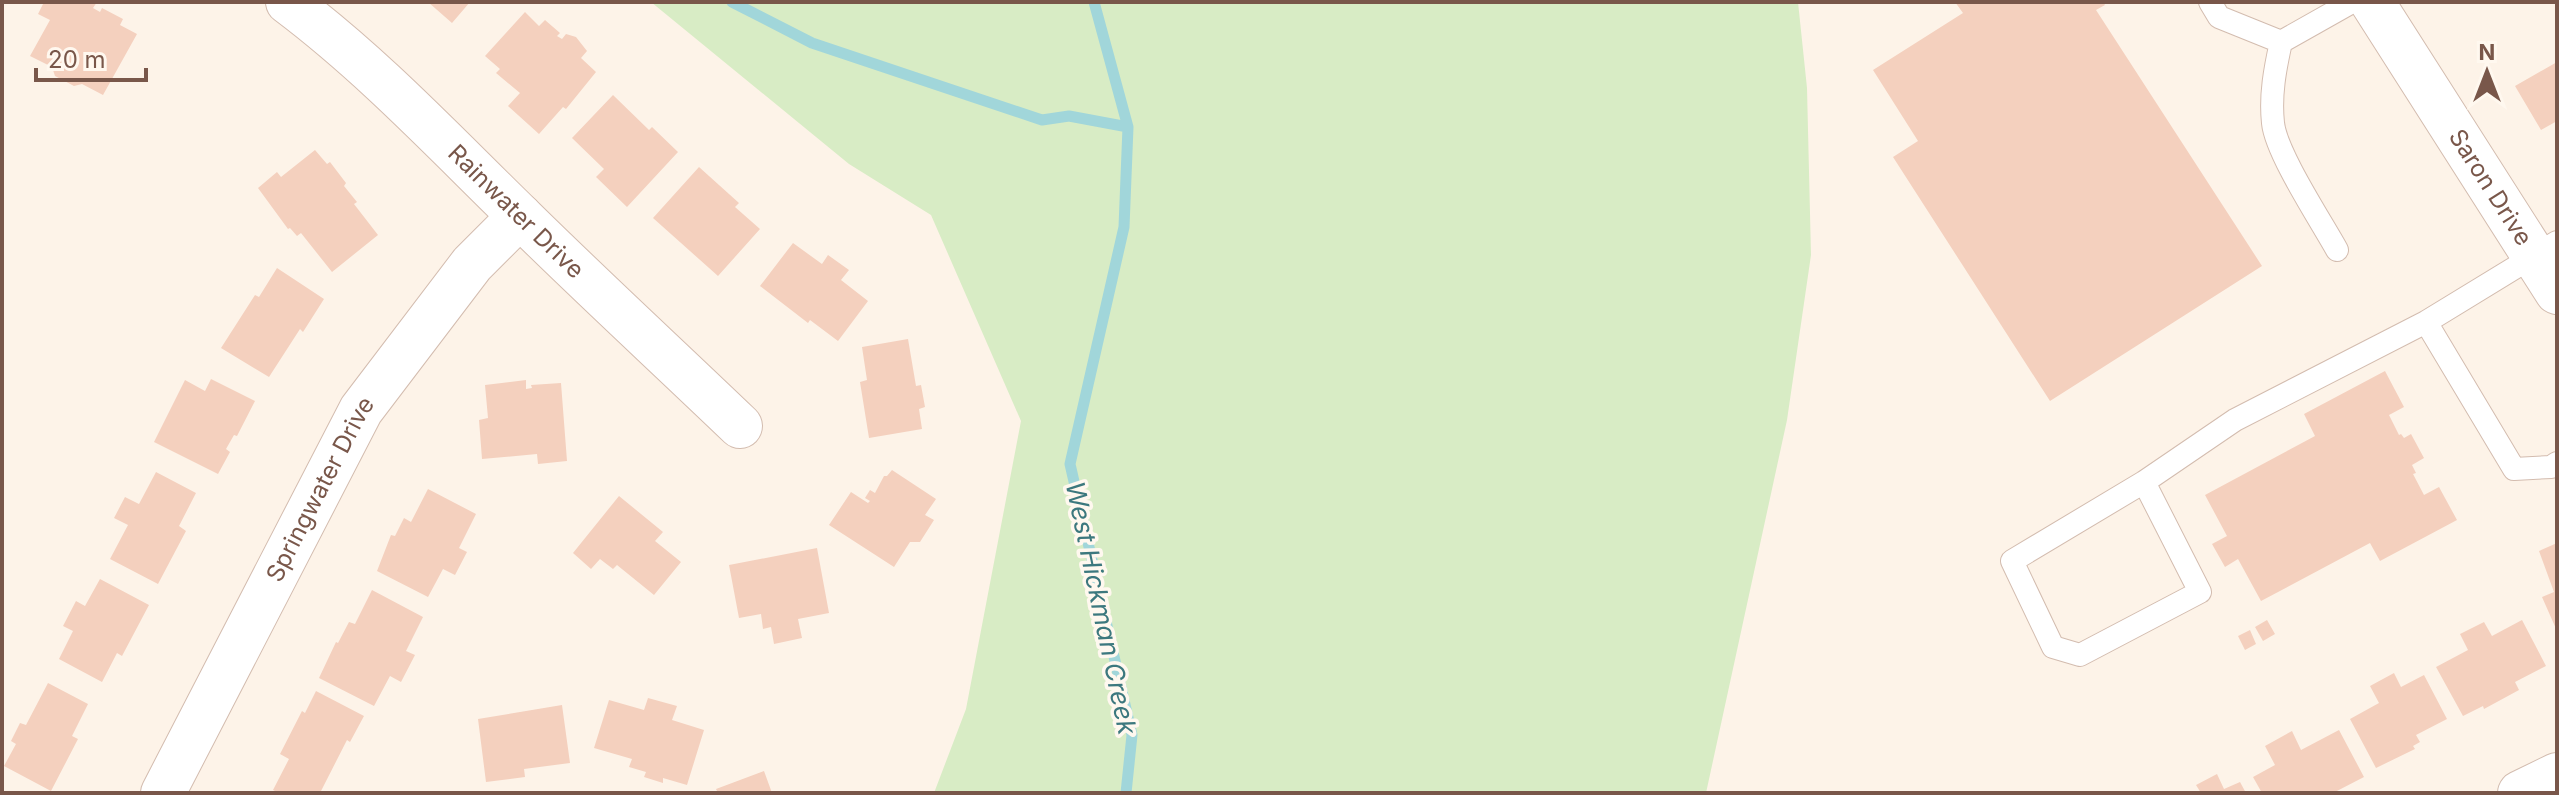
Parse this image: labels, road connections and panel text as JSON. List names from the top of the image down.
{
  "streets": {
    "street": ["Saron Drive", "Rainwater Drive", "Springwater Drive"]
  },
  "crossings": [
    ["Rainwater Drive", "Springwater Drive"]
  ],
  "water": ["West Hickman Creek"],
  "scale_bar": "20 m",
  "north": "top"
}
